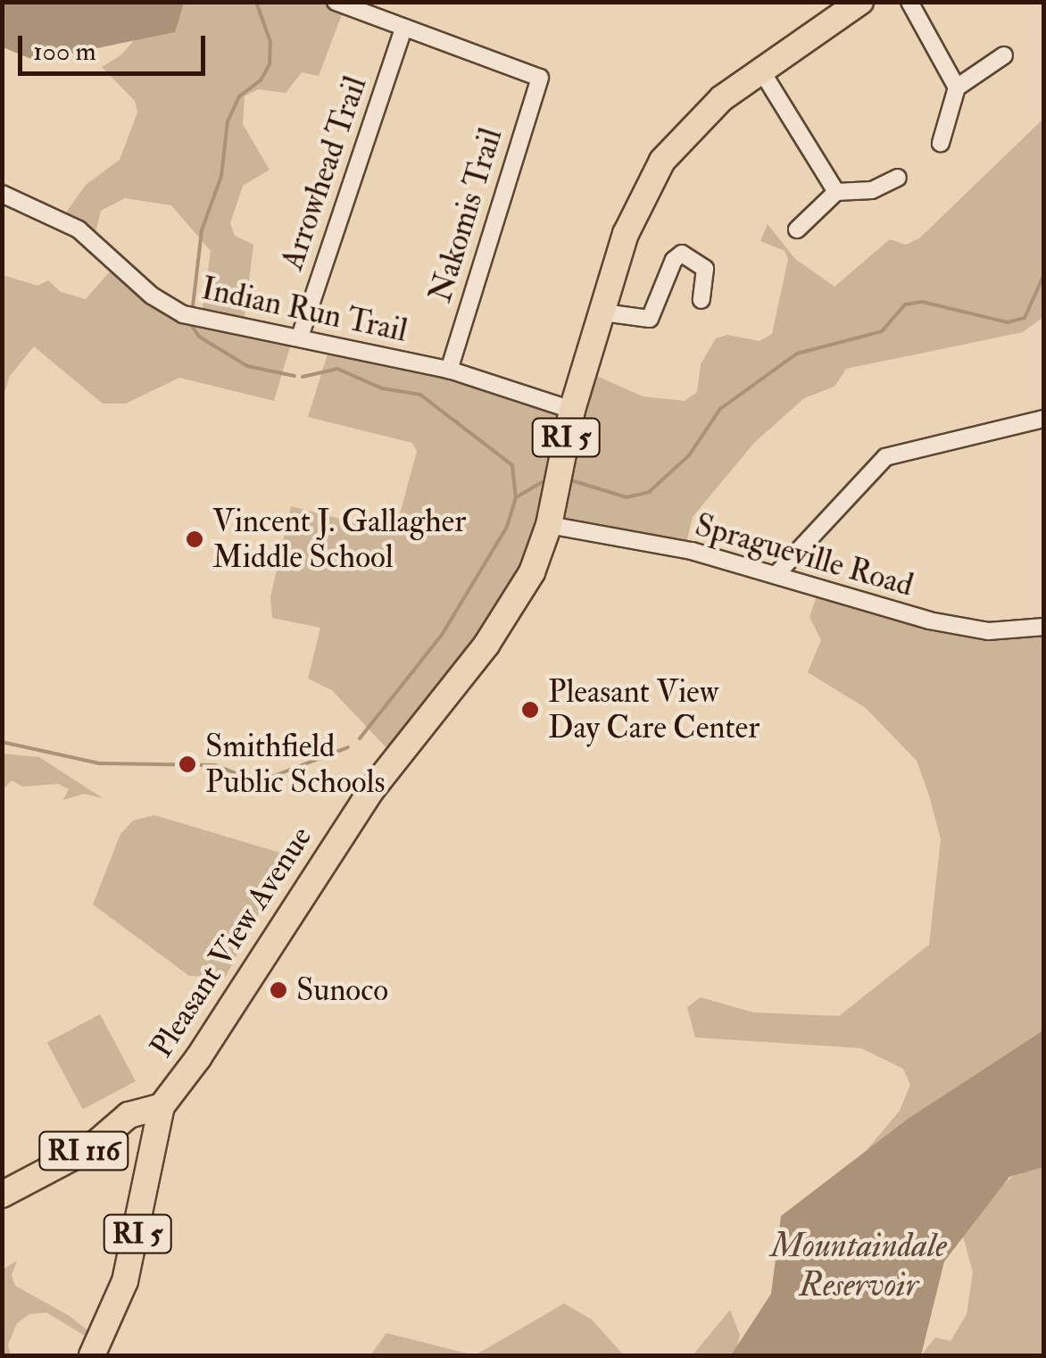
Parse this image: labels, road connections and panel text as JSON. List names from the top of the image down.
{
  "streets": {
    "main road": ["RI 5", "Pleasant View Avenue", "RI 116"],
    "street": [
      "Arrowhead Trail",
      "Nakomis Trail",
      "Indian Run Trail",
      "Spragueville Road"
    ]
  },
  "crossings": [
    ["Arrowhead Trail", "Nakomis Trail"],
    ["Arrowhead Trail", "Indian Run Trail"],
    ["Nakomis Trail", "Indian Run Trail"],
    ["Indian Run Trail", "Pleasant View Avenue"],
    ["RI 5", "Pleasant View Avenue"],
    ["Spragueville Road", "Pleasant View Avenue"]
  ],
  "water": ["Mountaindale Reservoir"],
  "places": [
    "Vincent J. Gallagher Middle School",
    "Pleasant View Day Care Center",
    "Smithfield Public Schools",
    "Sunoco"
  ],
  "scale_bar": "100 m"
}
